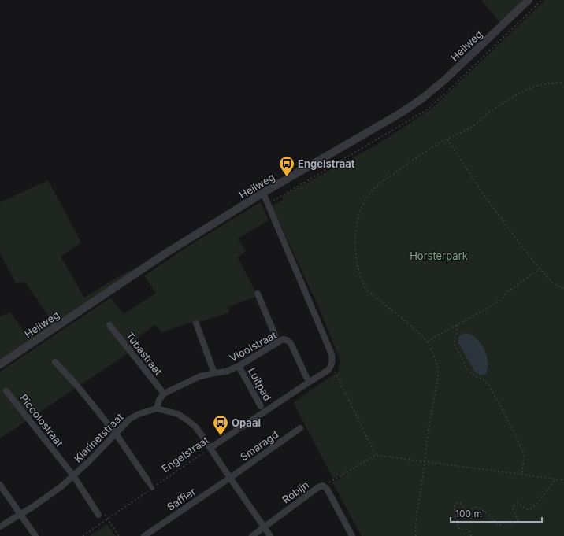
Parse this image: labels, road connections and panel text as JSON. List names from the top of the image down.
{
  "streets": {
    "street": [
      "Heilweg",
      "Vioolstraat",
      "Tubastraat",
      "Luitpad",
      "Piccolostraat",
      "Klarinetstraat",
      "Smaragd",
      "Engelstraat",
      "Robijn",
      "Saffier"
    ]
  },
  "crossings": [
    ["Vioolstraat", "Tubastraat"],
    ["Vioolstraat", "Luitpad"],
    ["Vioolstraat", "Engelstraat"],
    ["Luitpad", "Engelstraat"],
    ["Piccolostraat", "Klarinetstraat"],
    ["Smaragd", "Saffier"]
  ],
  "parks": ["Horsterpark"],
  "places": {
    "bus stop": ["Engelstraat", "Opaal"]
  },
  "scale_bar": "100 m"
}
